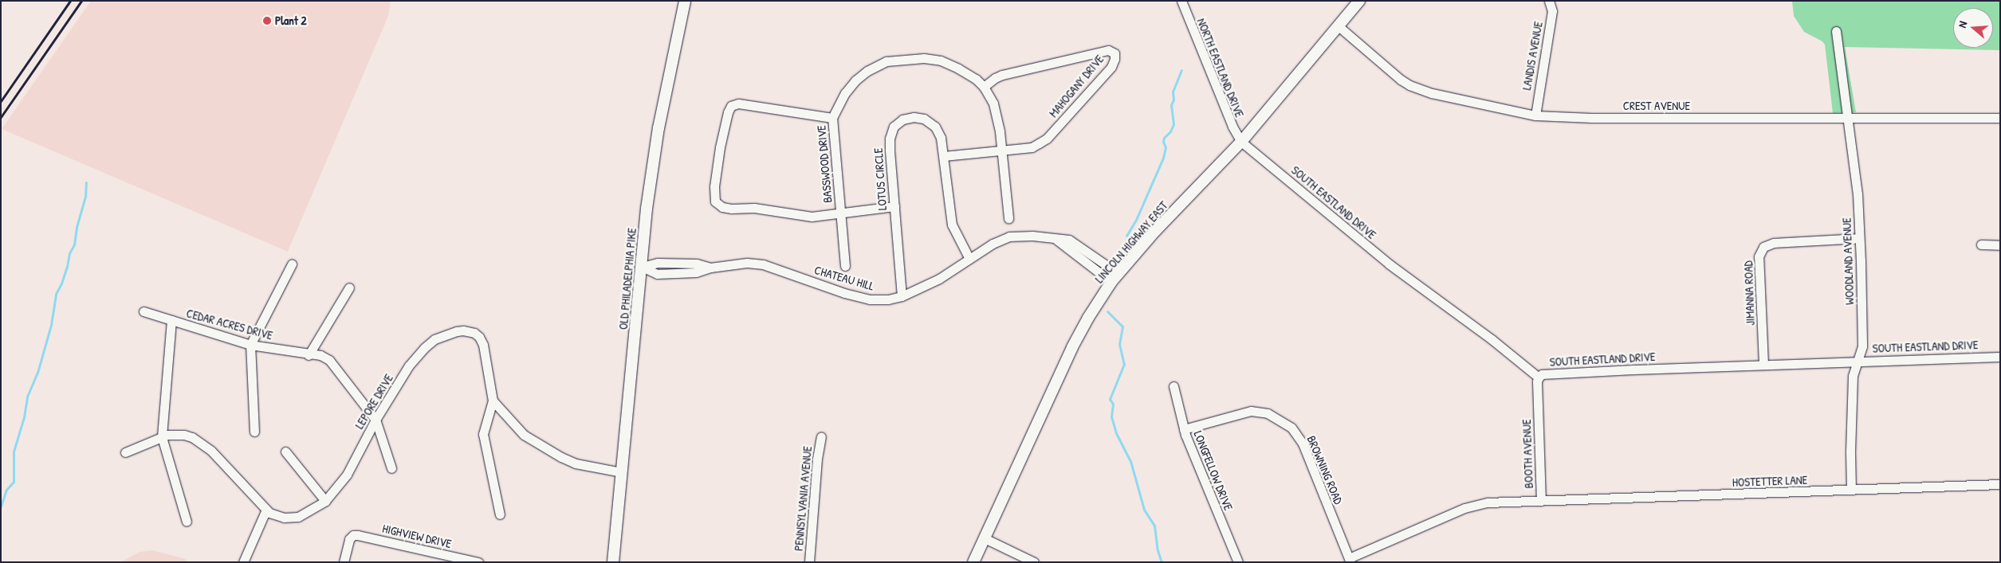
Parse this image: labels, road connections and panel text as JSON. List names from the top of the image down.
{
  "streets": {
    "main road": ["LINCOLN HIGHWAY EAST", "OLD PHILADELPHIA PIKE"],
    "street": [
      "LANDIS AVENUE",
      "NORTH EASTLAND DRIVE",
      "MAHOGANY DRIVE",
      "CREST AVENUE",
      "BASSWOOD DRIVE",
      "LOTUS CIRCLE",
      "SOUTH EASTLAND DRIVE",
      "WOODLAND AVENUE",
      "CHATEAU HILL",
      "JIMANNA ROAD",
      "CEDAR ACRES DRIVE",
      "LEPORE DRIVE",
      "BOOTH AVENUE",
      "BROWNING ROAD",
      "LONGFELLOW DRIVE",
      "HOSTETTER LANE",
      "PENNSYLVANIA AVENUE",
      "HIGHVIEW DRIVE"
    ]
  },
  "crossings": [
    ["LANDIS AVENUE", "CREST AVENUE"],
    ["NORTH EASTLAND DRIVE", "SOUTH EASTLAND DRIVE"],
    ["NORTH EASTLAND DRIVE", "LINCOLN HIGHWAY EAST"],
    ["MAHOGANY DRIVE", "BASSWOOD DRIVE"],
    ["MAHOGANY DRIVE", "LOTUS CIRCLE"],
    ["CREST AVENUE", "LINCOLN HIGHWAY EAST"],
    ["CREST AVENUE", "WOODLAND AVENUE"],
    ["LOTUS CIRCLE", "CHATEAU HILL"],
    ["SOUTH EASTLAND DRIVE", "LINCOLN HIGHWAY EAST"],
    ["SOUTH EASTLAND DRIVE", "WOODLAND AVENUE"],
    ["SOUTH EASTLAND DRIVE", "JIMANNA ROAD"],
    ["SOUTH EASTLAND DRIVE", "BOOTH AVENUE"],
    ["LINCOLN HIGHWAY EAST", "CHATEAU HILL"],
    ["WOODLAND AVENUE", "JIMANNA ROAD"],
    ["WOODLAND AVENUE", "HOSTETTER LANE"],
    ["CHATEAU HILL", "OLD PHILADELPHIA PIKE"],
    ["CEDAR ACRES DRIVE", "LEPORE DRIVE"],
    ["BOOTH AVENUE", "BROWNING ROAD"],
    ["BOOTH AVENUE", "HOSTETTER LANE"],
    ["BROWNING ROAD", "LONGFELLOW DRIVE"]
  ],
  "places": ["Plant 2"],
  "north": "left"
}
